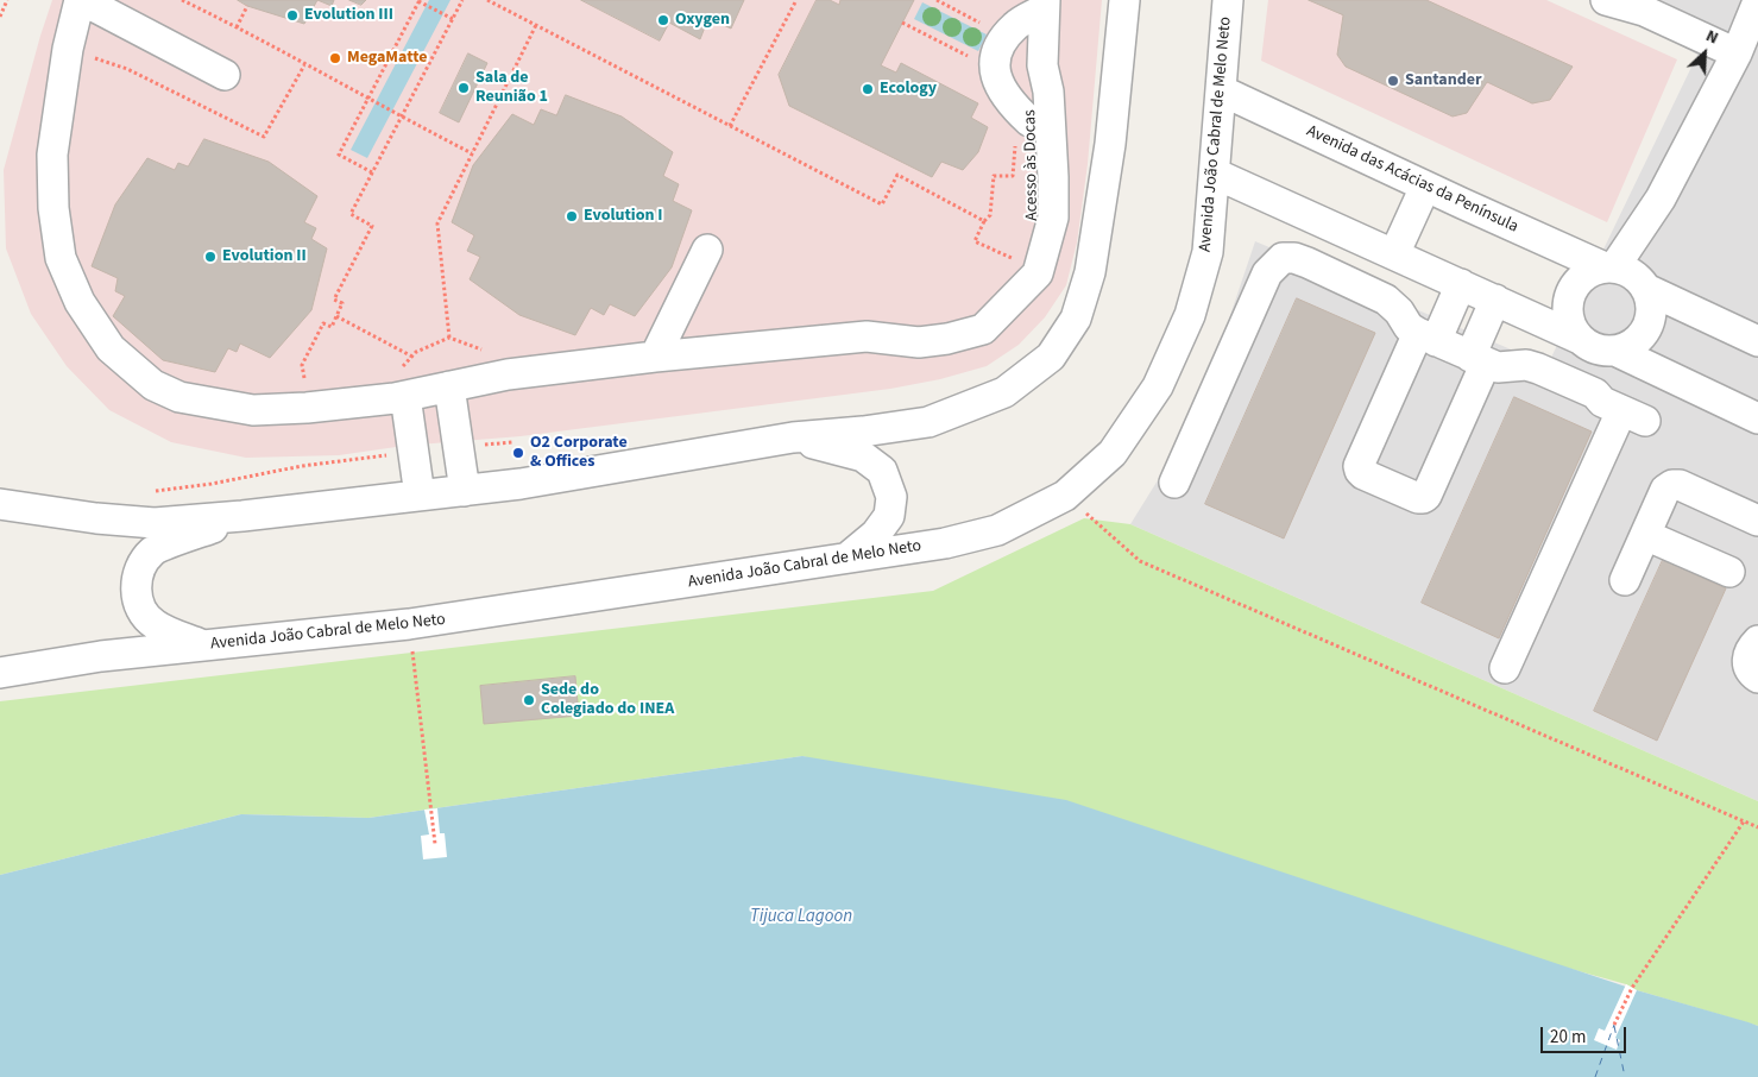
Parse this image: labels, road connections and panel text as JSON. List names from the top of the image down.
{
  "streets": {
    "street": ["Avenida João Cabral de Melo Neto", "Acesso às Docas", "Avenida das Acácias da Península"]
  },
  "crossings": [
    ["Avenida João Cabral de Melo Neto", "Avenida das Acácias da Península"]
  ],
  "water": ["Tijuca Lagoon"],
  "places": [
    "Evolution III",
    "Oxygen",
    "MegaMatte",
    "Santander",
    "Sala de Reunião 1",
    "Ecology",
    "Evolution I",
    "Evolution II",
    "O2 Corporate & Offices",
    "Sede do Colegiado do INEA"
  ],
  "scale_bar": "20 m",
  "north": "top right"
}
